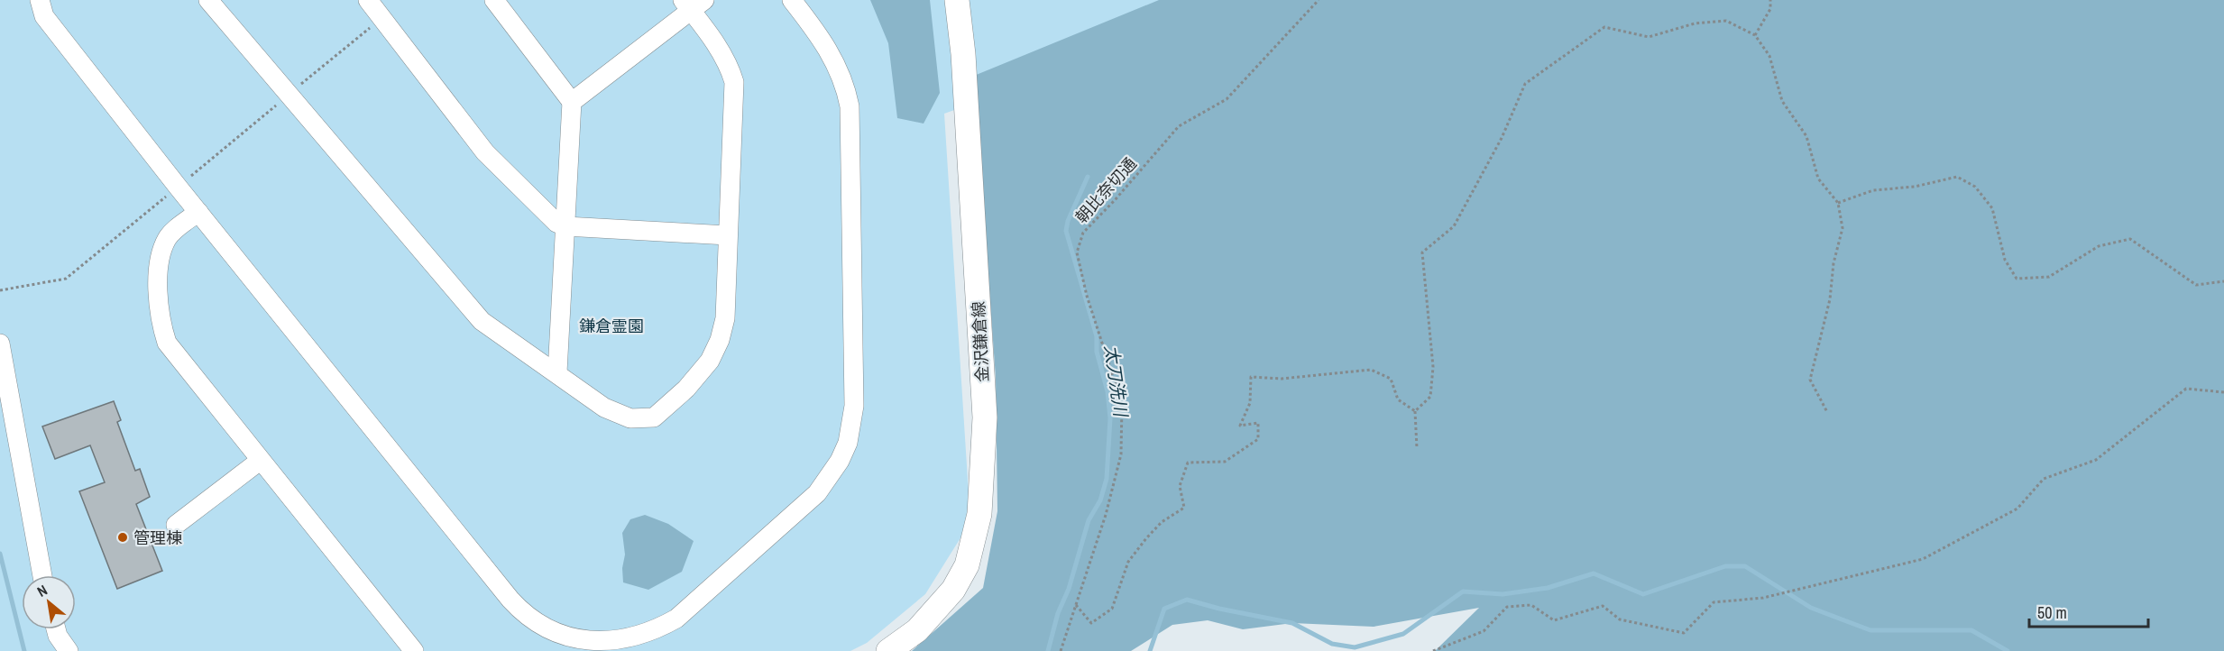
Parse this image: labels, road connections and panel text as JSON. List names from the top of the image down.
{
  "streets": {
    "main road": ["金沢鎌倉線"],
    "path": ["朝比奈切通"]
  },
  "water": ["太刀洗川"],
  "parks": ["鎌倉霊園"],
  "places": ["管理棟"],
  "scale_bar": "50 m",
  "north": "top left"
}
